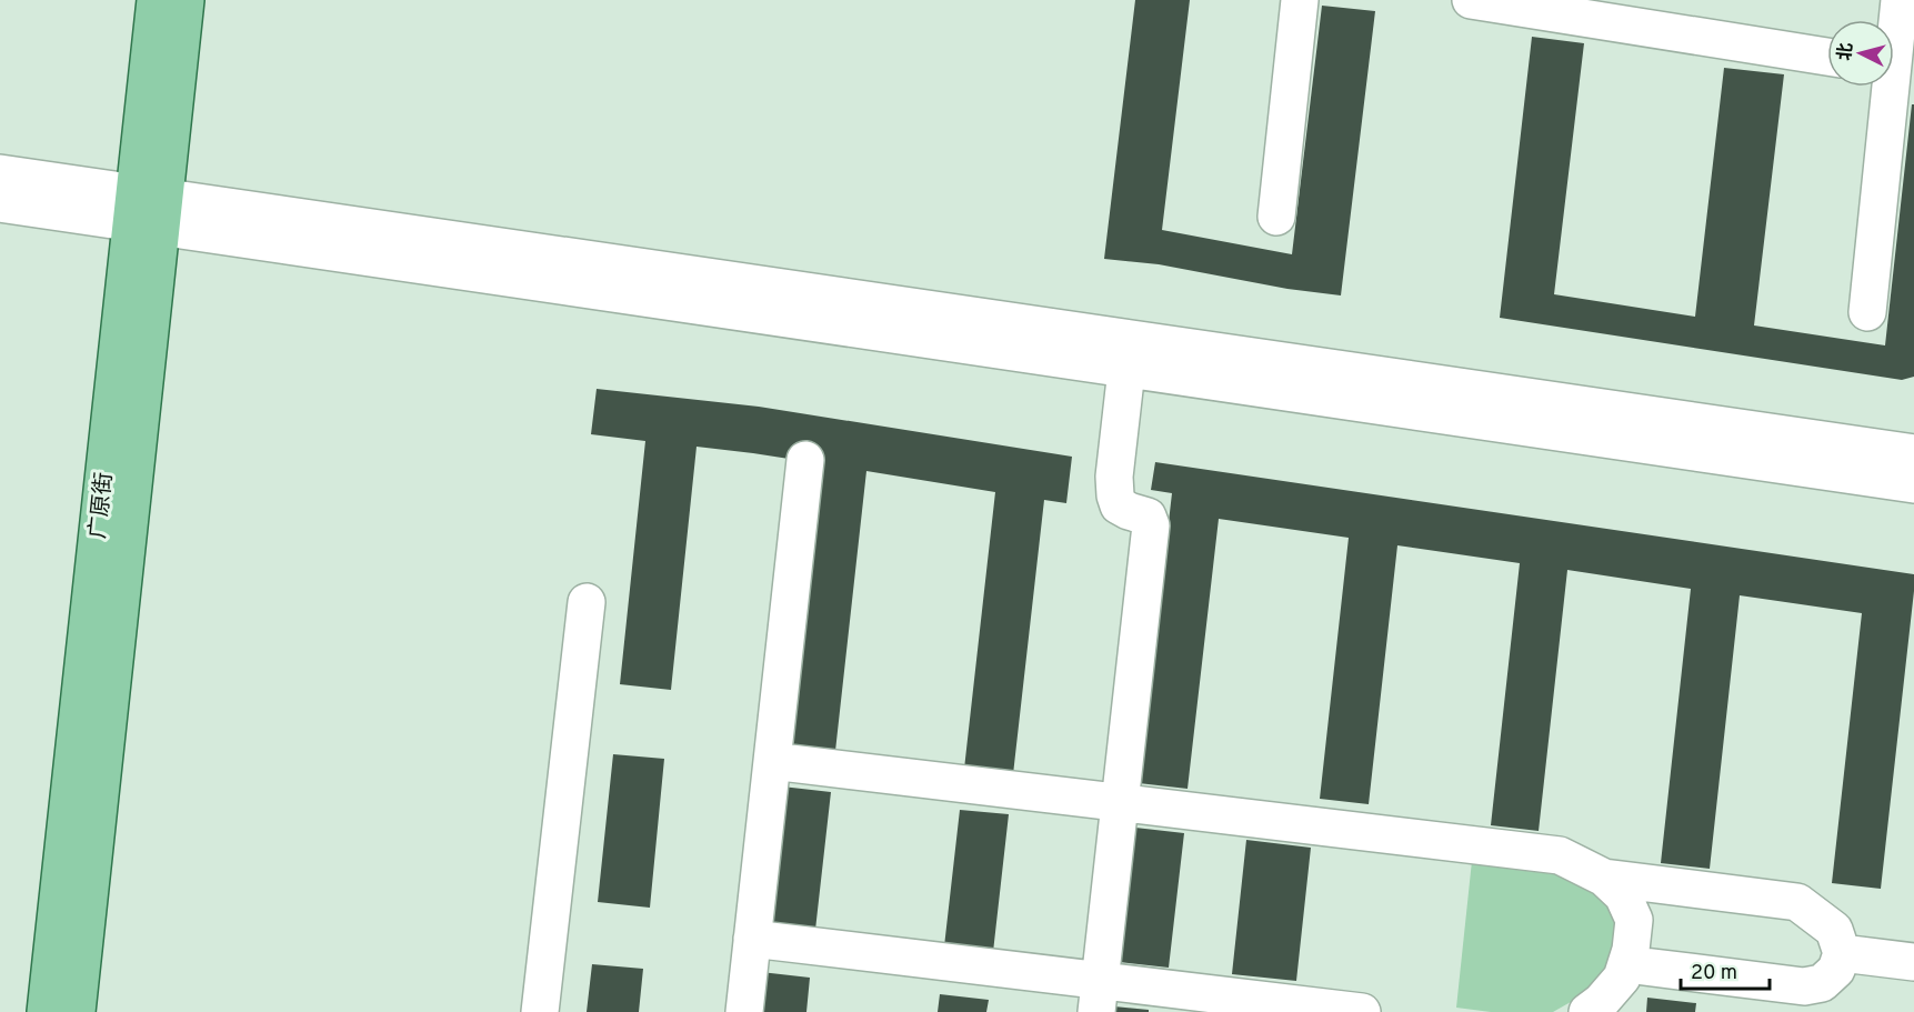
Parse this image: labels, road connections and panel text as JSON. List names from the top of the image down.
{
  "streets": {
    "main road": ["广原街"]
  },
  "scale_bar": "20 m",
  "north": "left"
}
